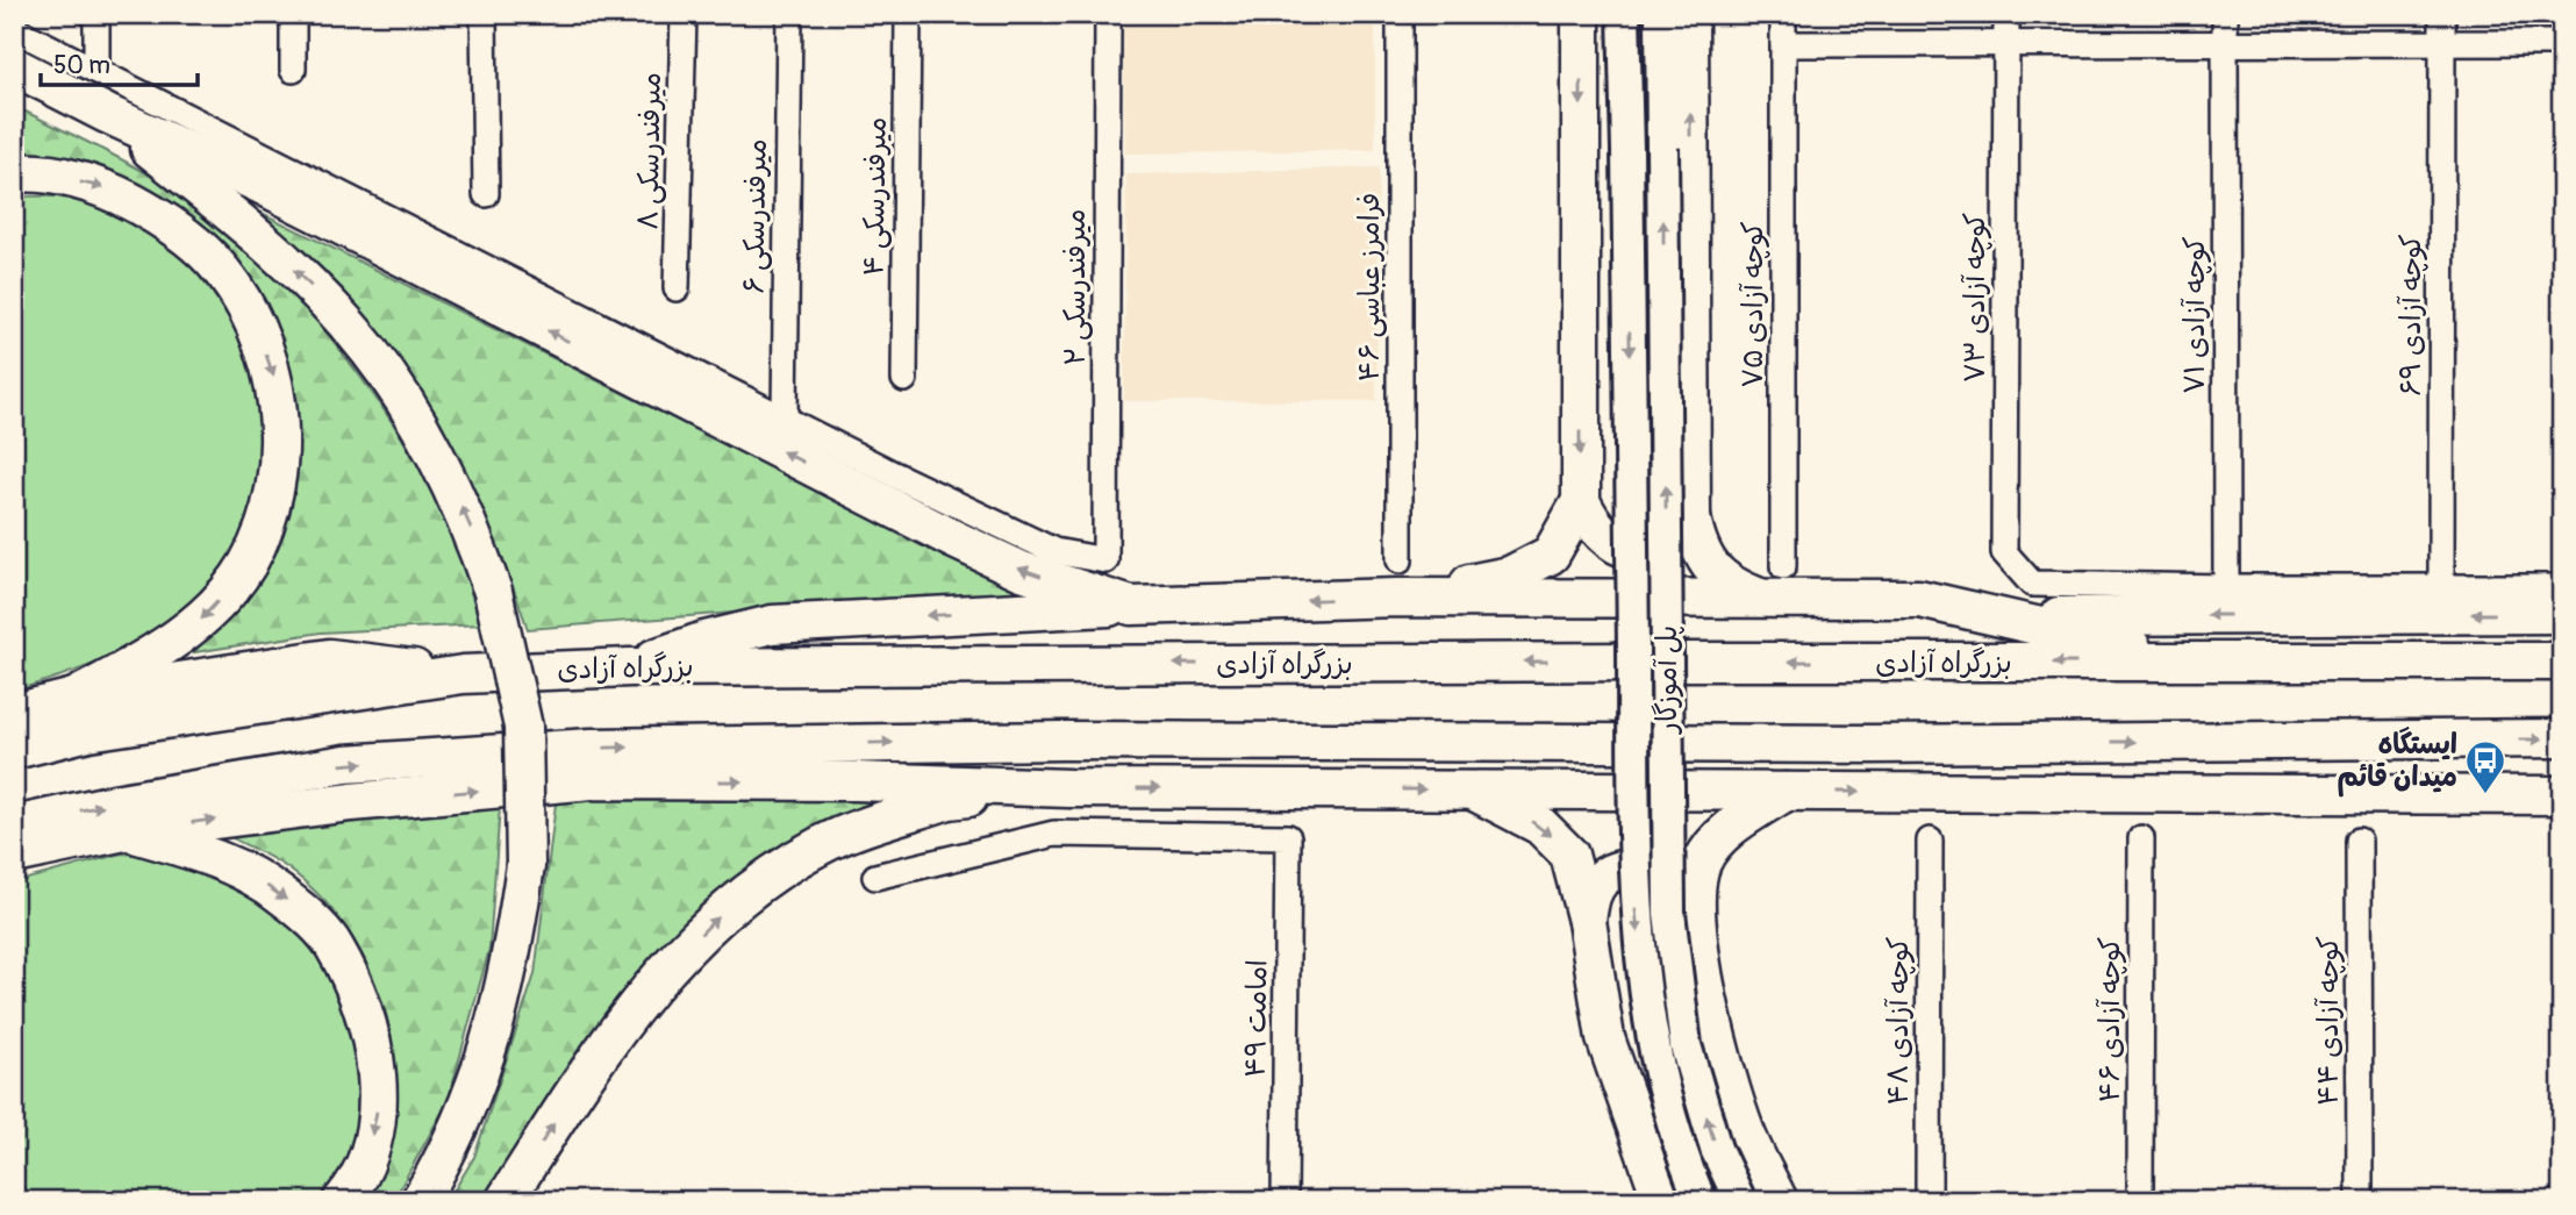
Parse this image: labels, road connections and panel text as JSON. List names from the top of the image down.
{
  "streets": {
    "highway": ["بزرگراه آزادی"],
    "main road": ["پل آموزگار"],
    "street": [
      "میرفندرسکی ۸",
      "میرفندرسکی ۴",
      "میرفندرسکی ۶",
      "میرفندرسکی ۲",
      "فرامرز عباسی ۴۶",
      "کوچه آزادی ۷۳",
      "کوچه آزادی ۷۵",
      "کوچه آزادی ۷۱",
      "کوچه آزادی ۶۹",
      "امامت ۴۹",
      "کوچه آزادی ۴۶",
      "کوچه آزادی ۴۸",
      "کوچه آزادی ۴۴"
    ]
  },
  "crossings": [
    ["میرفندرسکی ۶", "میرفندرسکی ۲"],
    ["کوچه آزادی ۷۳", "کوچه آزادی ۷۱"]
  ],
  "places": {
    "bus stop": ["ایستگاه میدان قائم"]
  },
  "scale_bar": "50 m"
}
